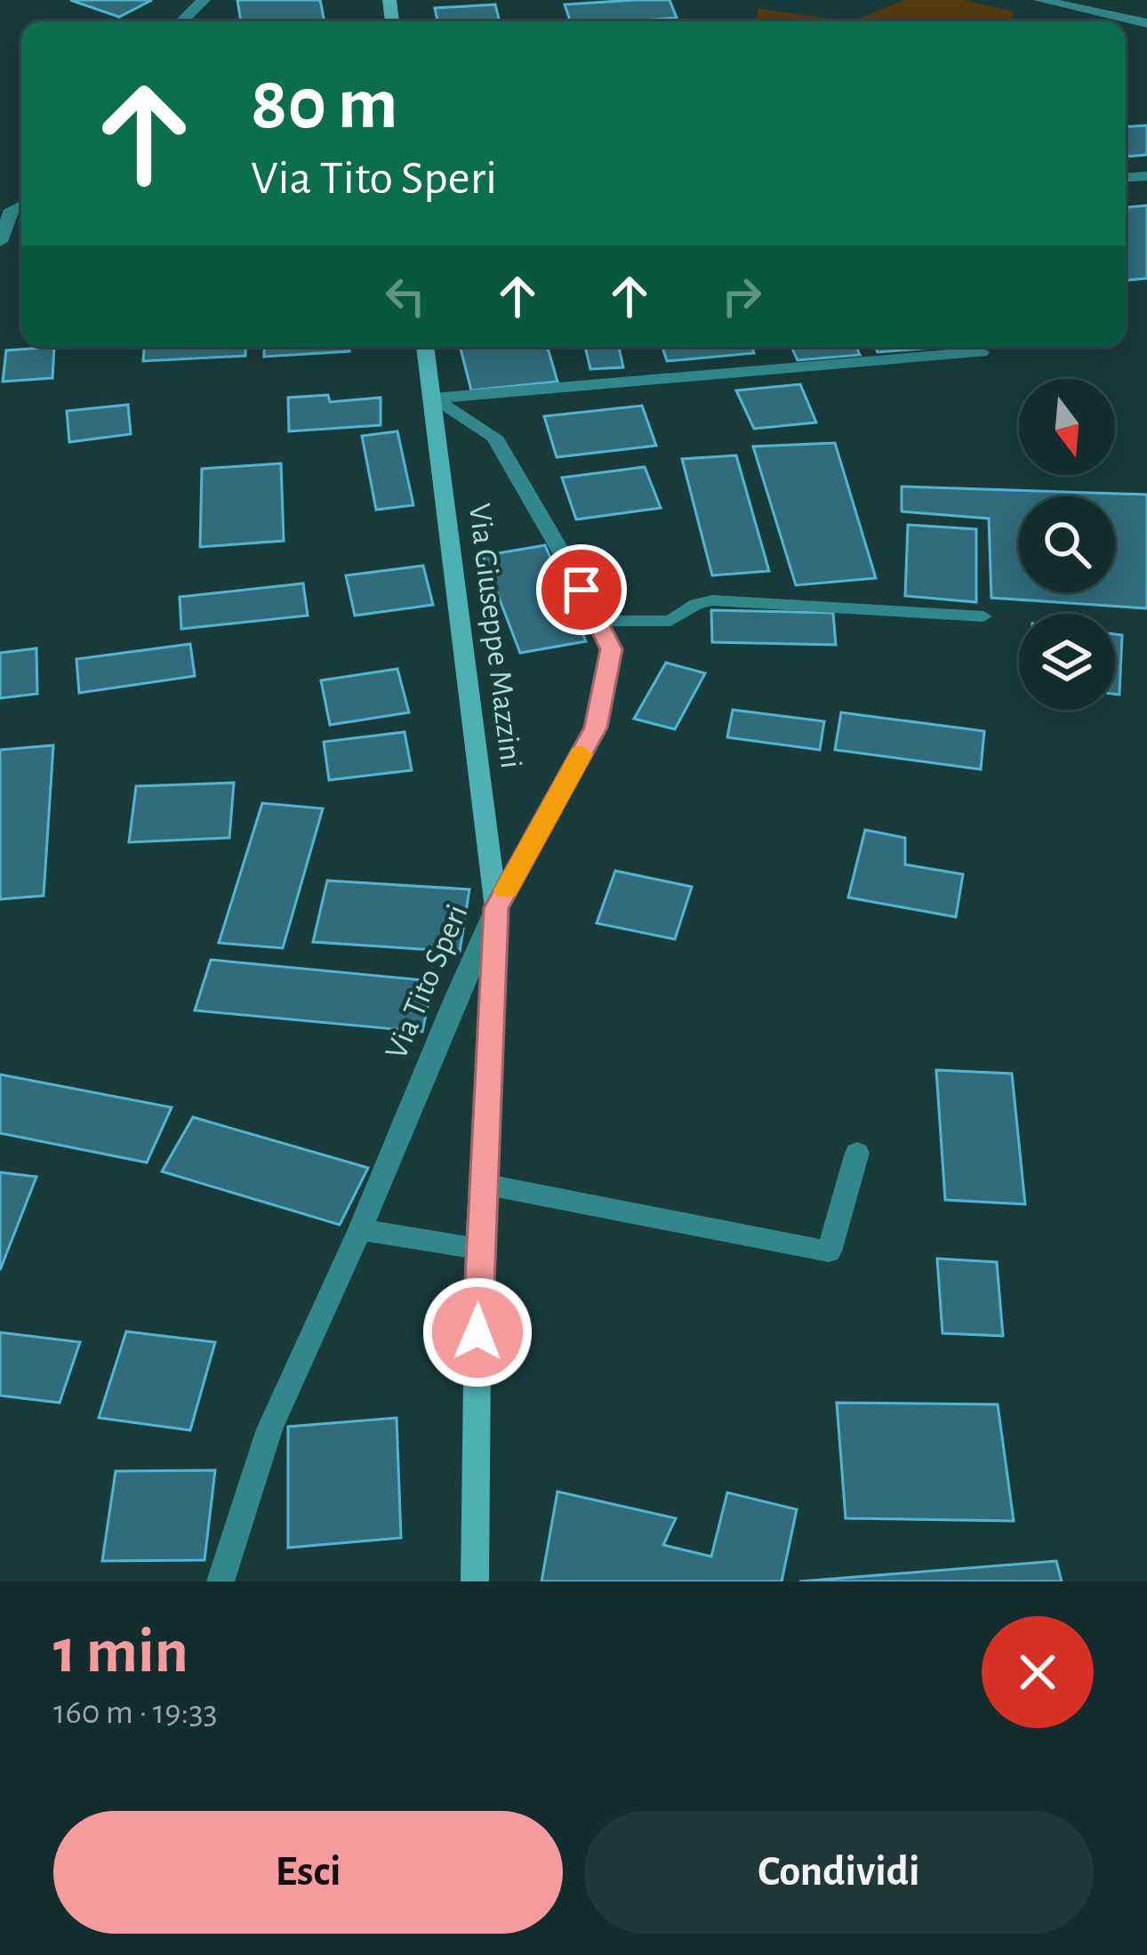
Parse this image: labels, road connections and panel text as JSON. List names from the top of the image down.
{
  "streets": {
    "main road": ["Via Giuseppe Mazzini"],
    "street": ["Via Tito Speri"]
  },
  "crossings": [
    ["Via Giuseppe Mazzini", "Via Tito Speri"]
  ],
  "north": "bottom",
  "page": {
    "turn": ["80 m", "Via Tito Speri"],
    "heading": ["1 min", "160 m · 19:33"],
    "buttons": ["Esci", "Condividi"]
  }
}
